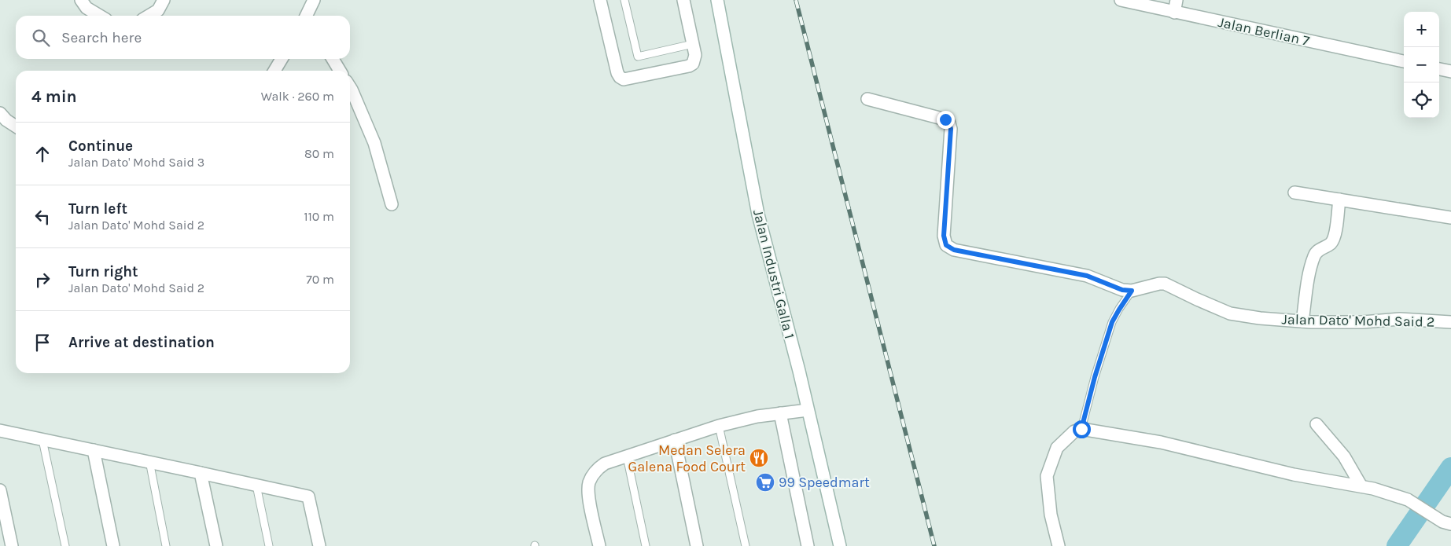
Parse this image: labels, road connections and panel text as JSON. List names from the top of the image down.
{
  "streets": {
    "street": ["Jalan Berlian 7", "Jalan Industri Galla 1", "Jalan Dato' Mohd Said 2"]
  },
  "places": {
    "restaurant": ["Medan Selera Galena Food Court"],
    "supermarket": ["99 Speedmart"]
  },
  "page": {
    "map_buttons": ["+", "−"],
    "search": "Search here",
    "heading": ["4 min", "Walk · 260 m"],
    "list": [
      ["Continue", "Jalan Dato' Mohd Said 3", "80 m"],
      ["Turn left", "Jalan Dato' Mohd Said 2", "110 m"],
      ["Turn right", "Jalan Dato' Mohd Said 2", "70 m"],
      "Arrive at destination"
    ]
  }
}
